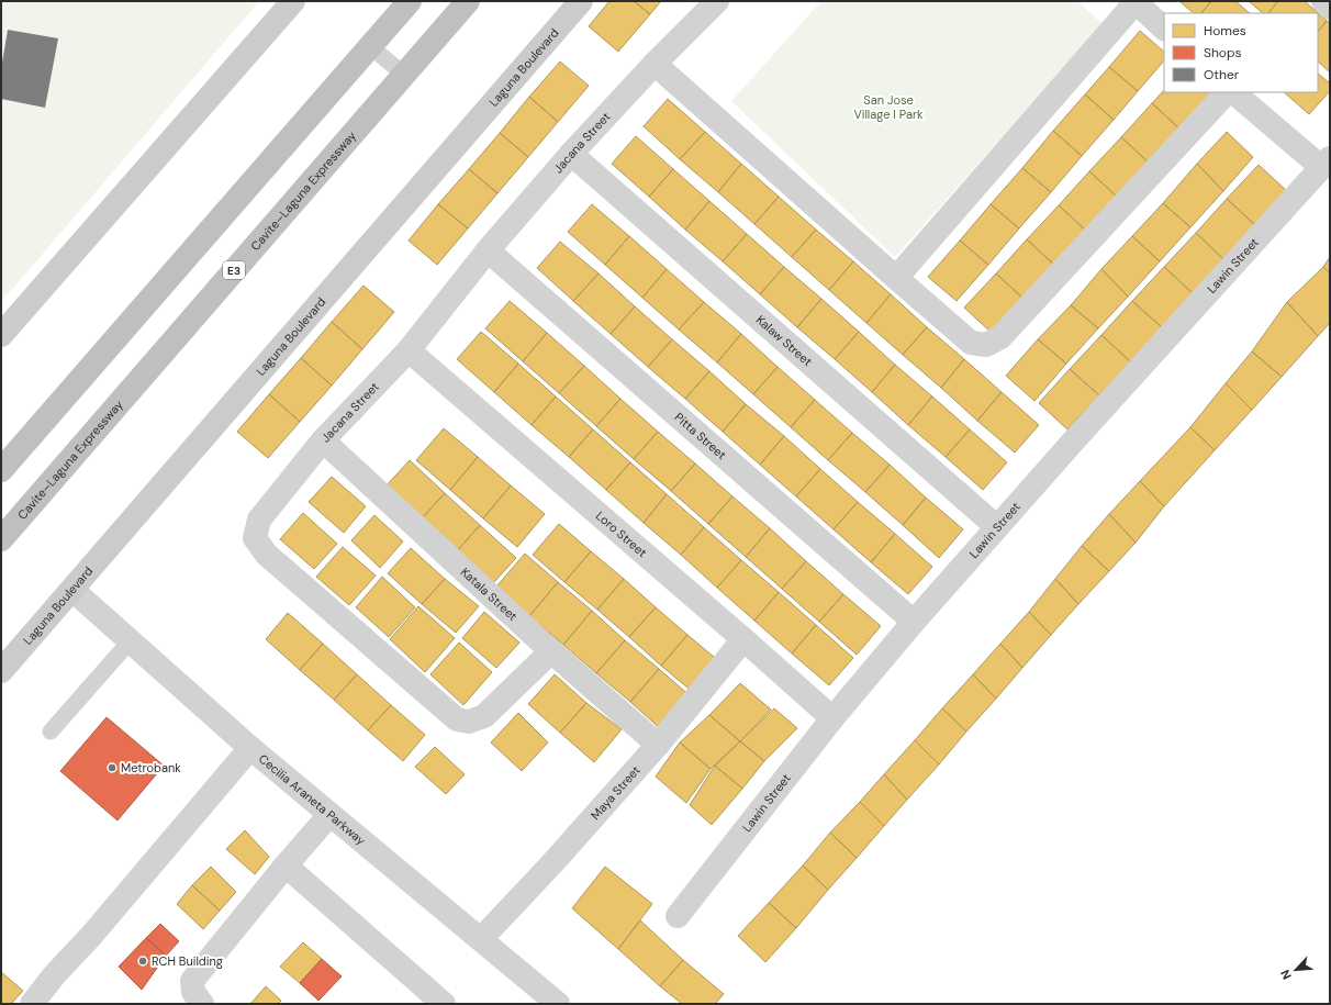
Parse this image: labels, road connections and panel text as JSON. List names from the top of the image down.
{
  "streets": {
    "highway": ["Cavite–Laguna Expressway", "E3"],
    "main road": ["Laguna Boulevard"],
    "street": [
      "Jacana Street",
      "Lawin Street",
      "Kalaw Street",
      "Pitta Street",
      "Loro Street",
      "Katala Street",
      "Maya Street",
      "Cecilia Araneta Parkway"
    ]
  },
  "crossings": [
    ["Laguna Boulevard", "Cecilia Araneta Parkway"],
    ["Jacana Street", "Kalaw Street"],
    ["Jacana Street", "Pitta Street"],
    ["Jacana Street", "Loro Street"],
    ["Jacana Street", "Katala Street"],
    ["Lawin Street", "Kalaw Street"],
    ["Lawin Street", "Pitta Street"],
    ["Lawin Street", "Loro Street"],
    ["Loro Street", "Maya Street"],
    ["Katala Street", "Maya Street"],
    ["Maya Street", "Cecilia Araneta Parkway"]
  ],
  "parks": ["San Jose Village I Park"],
  "places": ["Metrobank", "RCH Building"],
  "legend": ["Homes", "Shops", "Other"],
  "north": "bottom left"
}
